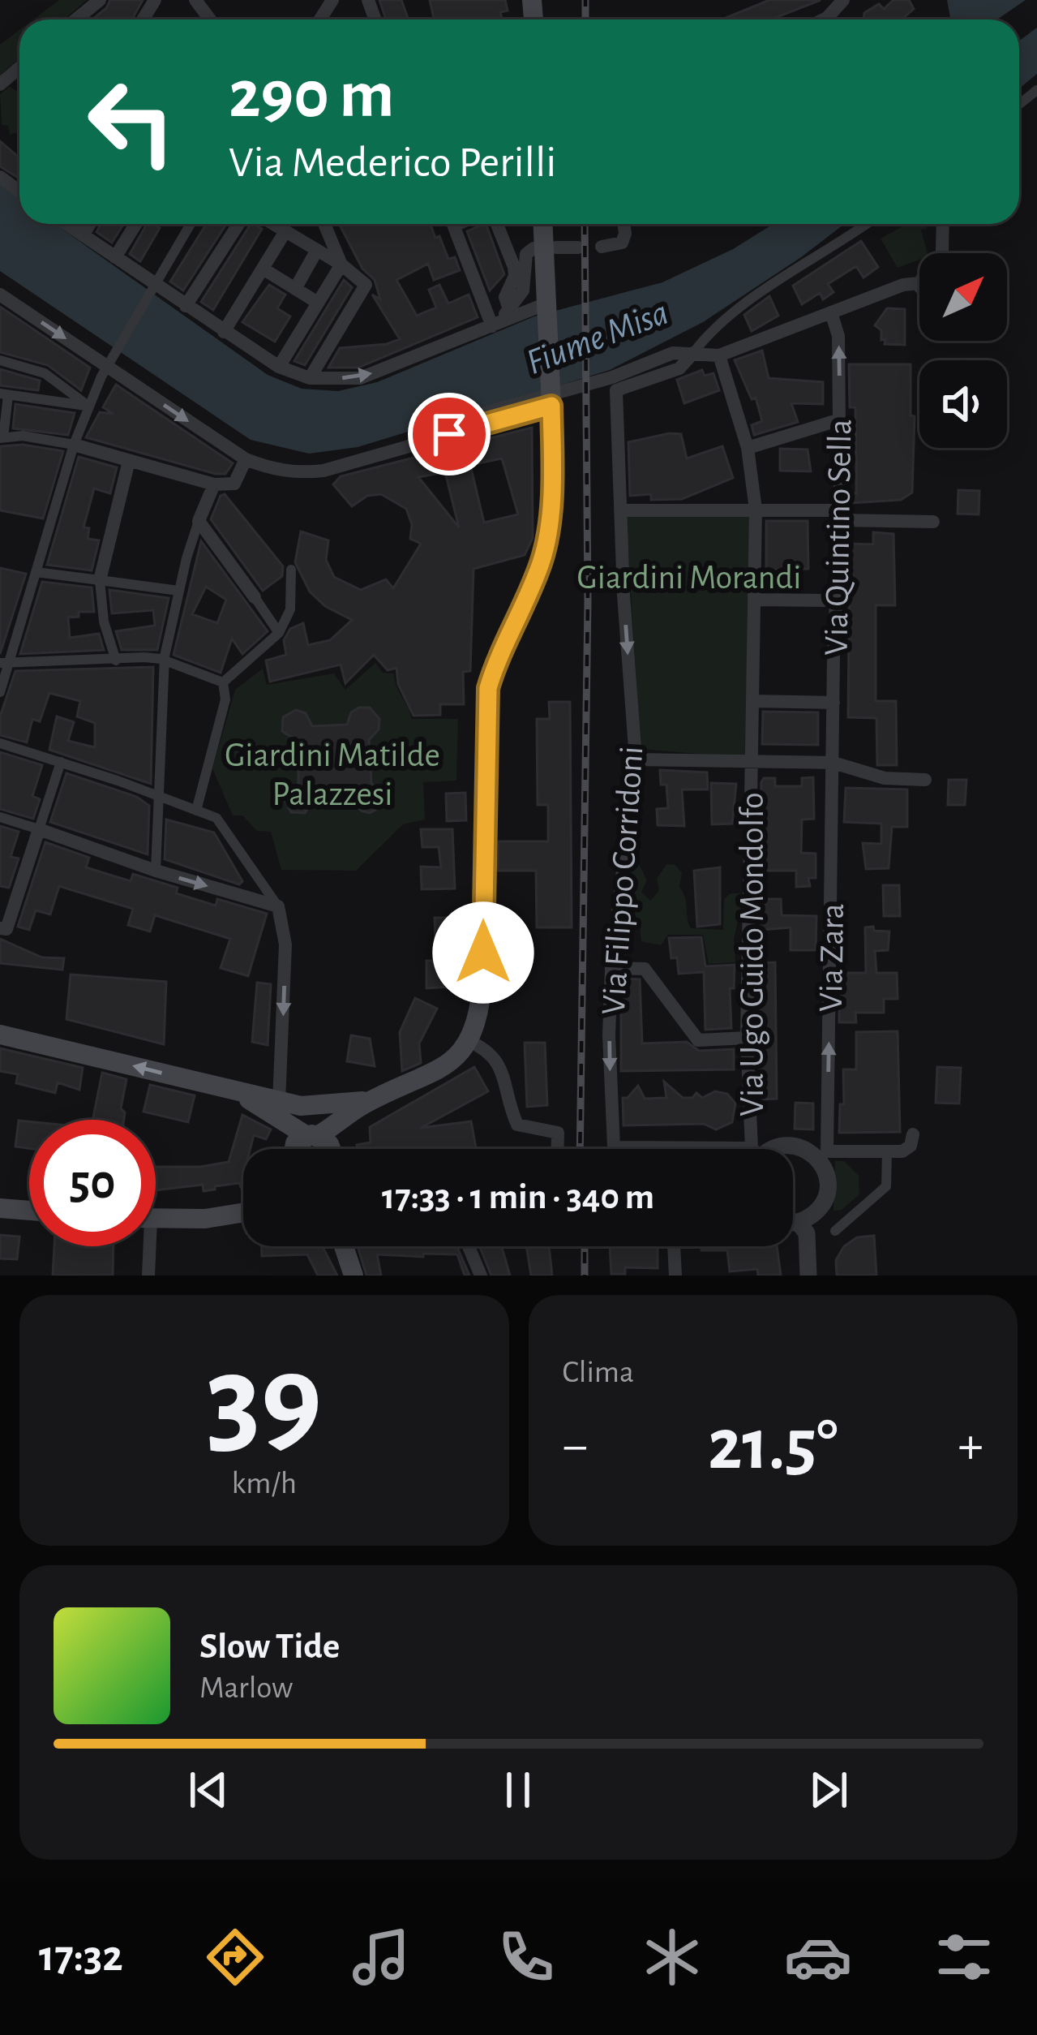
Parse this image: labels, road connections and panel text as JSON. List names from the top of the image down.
{
  "streets": {
    "street": [
      "Via Quintino Sella",
      "Via Filippo Corridoni",
      "Via Ugo Guido Mondolfo",
      "Via Zara"
    ]
  },
  "crossings": [
    ["Via Quintino Sella", "Via Zara"]
  ],
  "one_way": ["Via Filippo Corridoni", "Via Zara"],
  "water": ["Fiume Misa"],
  "parks": ["Giardini Morandi", "Giardini Matilde Palazzesi"],
  "north": "top right",
  "page": {
    "turn": ["290 m", "Via Mederico Perilli"],
    "limit": "50",
    "trip": "17:33 · 1 min · 340 m",
    "tile": [
      ["39", "km/h"],
      "Clima"
    ],
    "heat": ["−", "21.5°", "+"],
    "song": ["Slow Tide", "Marlow"],
    "tabs": "17:32"
  }
}
